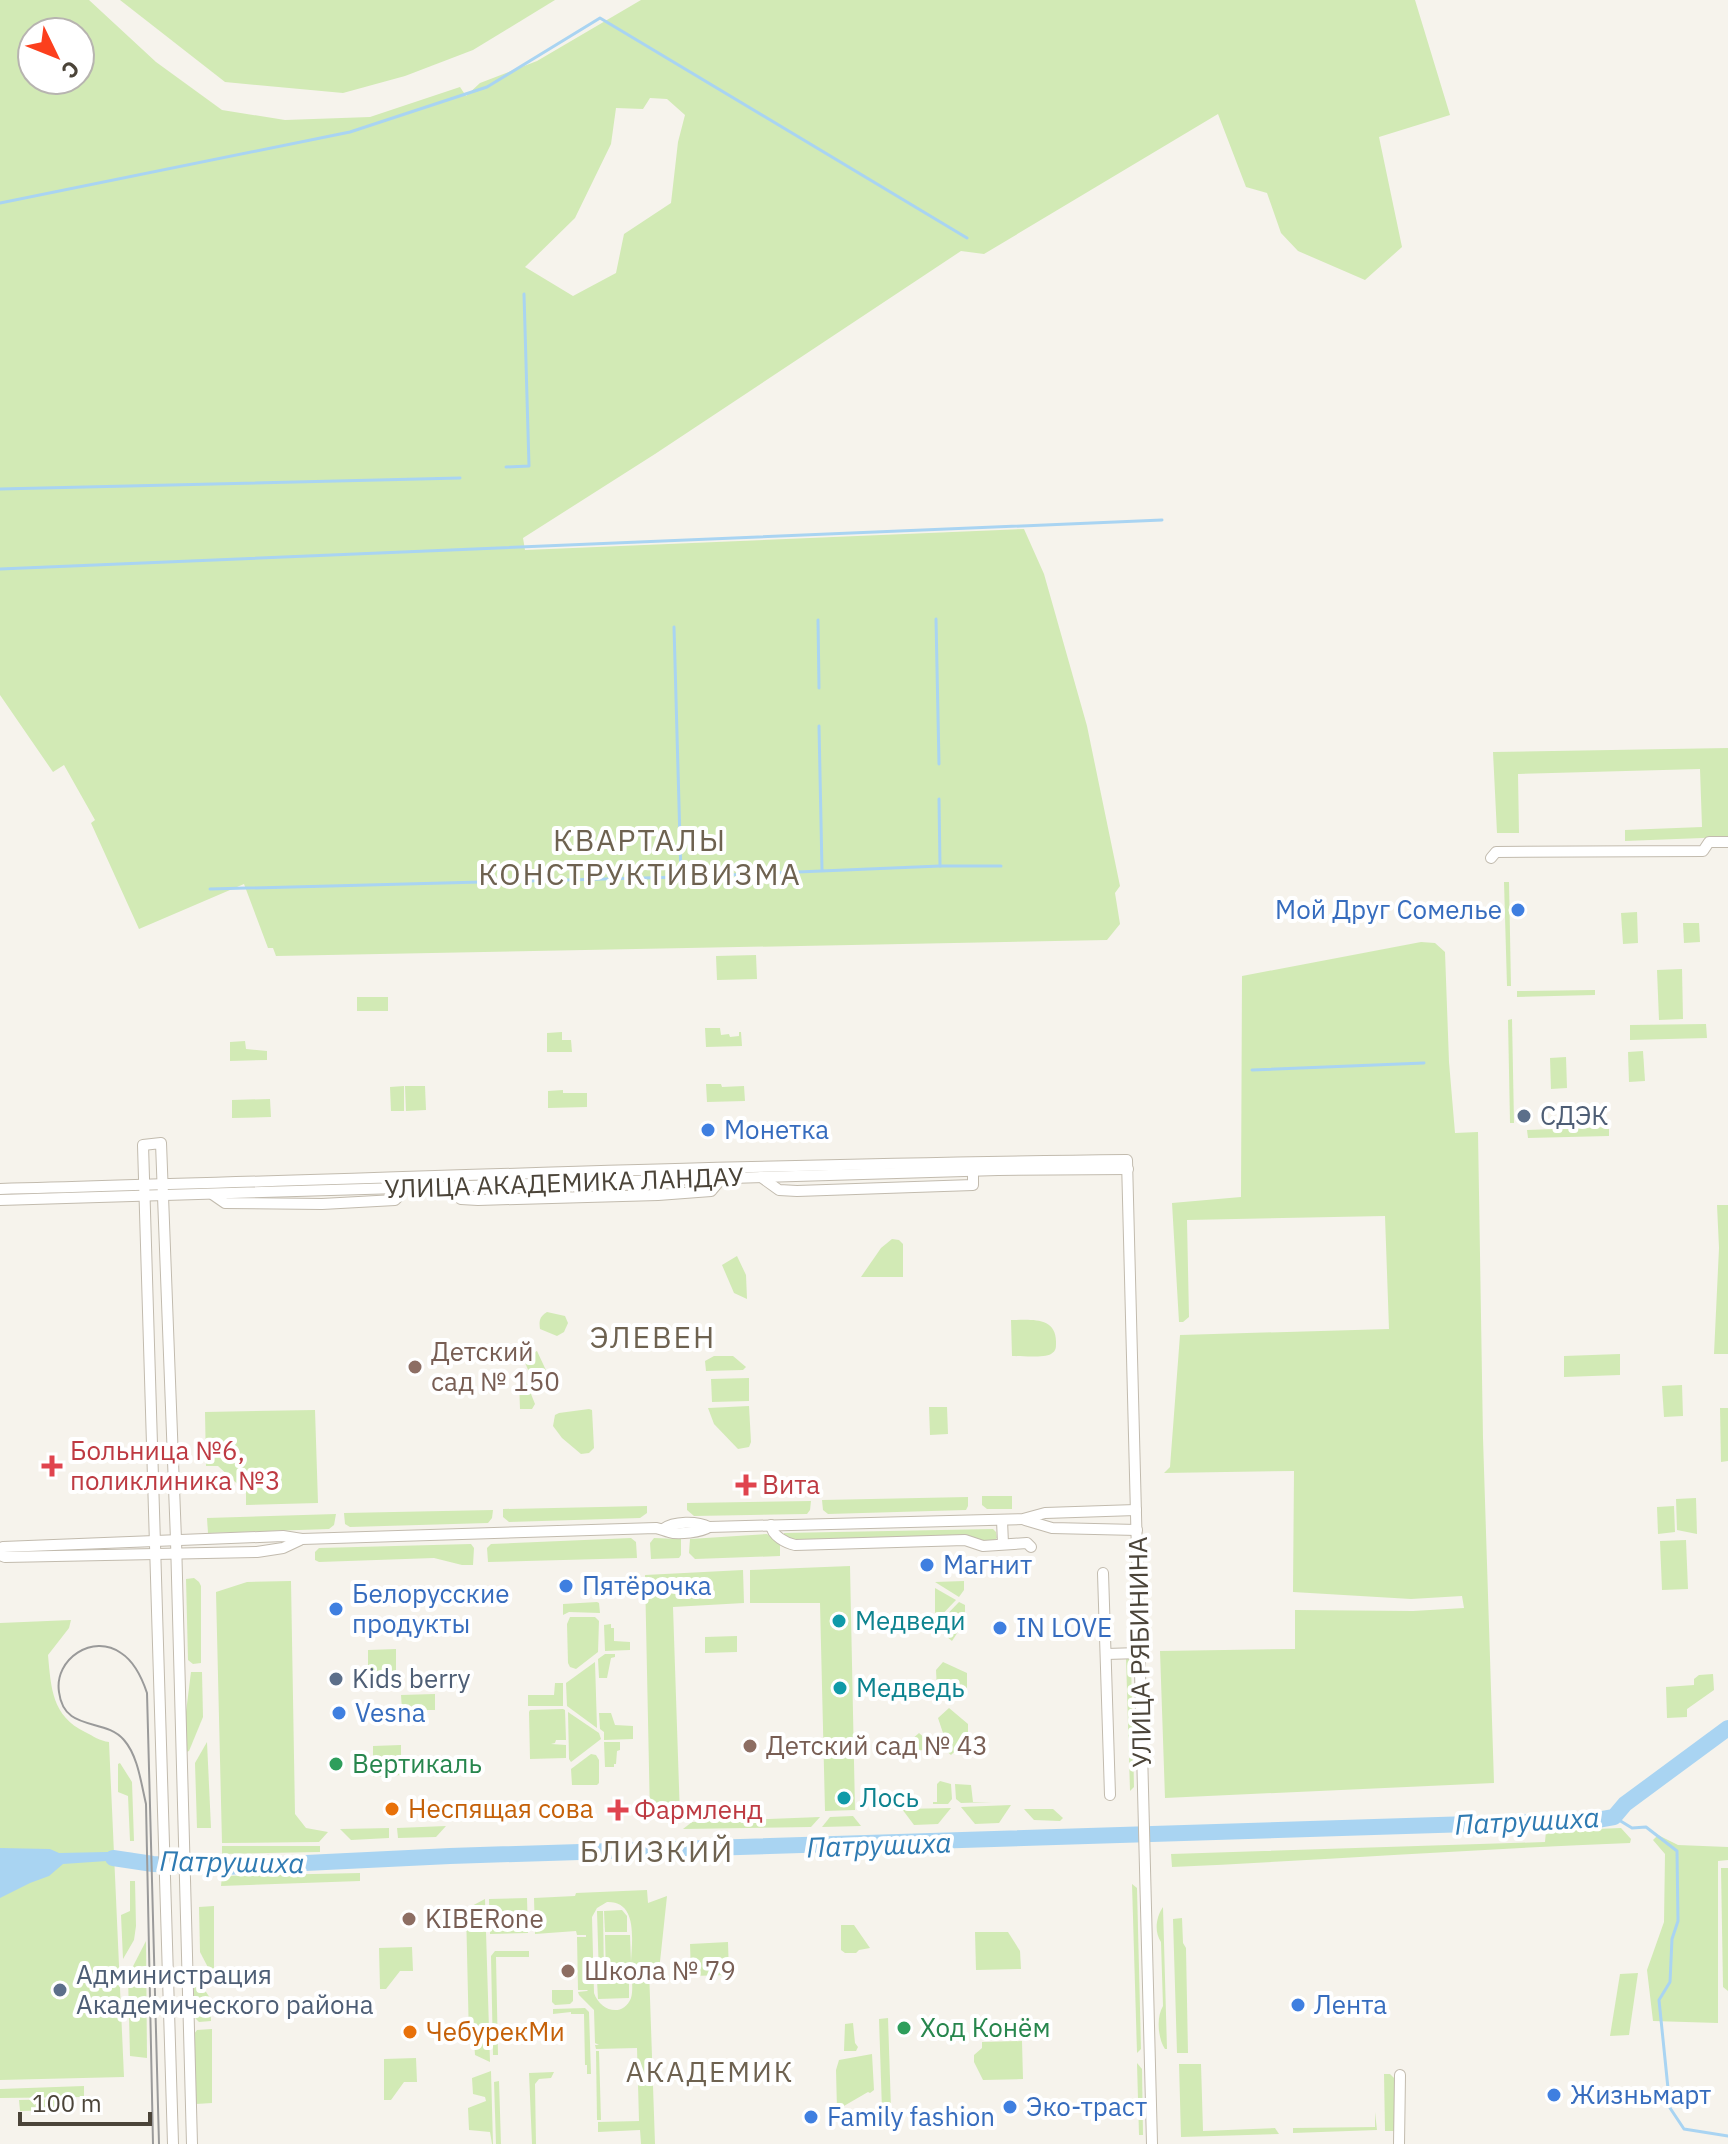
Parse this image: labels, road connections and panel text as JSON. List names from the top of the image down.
{
  "streets": {
    "street": ["УЛИЦА АКАДЕМИКА ЛАНДАУ", "УЛИЦА РЯБИНИНА"]
  },
  "crossings": [
    ["УЛИЦА АКАДЕМИКА ЛАНДАУ", "УЛИЦА РЯБИНИНА"]
  ],
  "districts": [
    "КВАРТАЛЫ КОНСТРУКТИВИЗМА",
    "ЭЛЕВЕН",
    "БЛИЗКИЙ",
    "АКАДЕМИК"
  ],
  "water": ["Патрушиха"],
  "places": {
    "other": [
      "Мой Друг Сомелье",
      "СДЭК",
      "Монетка",
      "Детский сад № 150",
      "Магнит",
      "Пятёрочка",
      "Белорусские продукты",
      "Медведи",
      "IN LOVE",
      "Kids berry",
      "Медведь",
      "Vesna",
      "Детский сад № 43",
      "Вертикаль",
      "Лось",
      "Неспящая сова",
      "KIBERone",
      "Школа № 79",
      "Администрация Академического района",
      "Лента",
      "Ход Конём",
      "ЧебурекМи",
      "Жизньмарт",
      "Эко-траст",
      "Family fashion"
    ],
    "health": ["Больница №6, поликлиника №3", "Вита", "Фармленд"]
  },
  "scale_bar": "100 m",
  "north": "bottom right"
}
